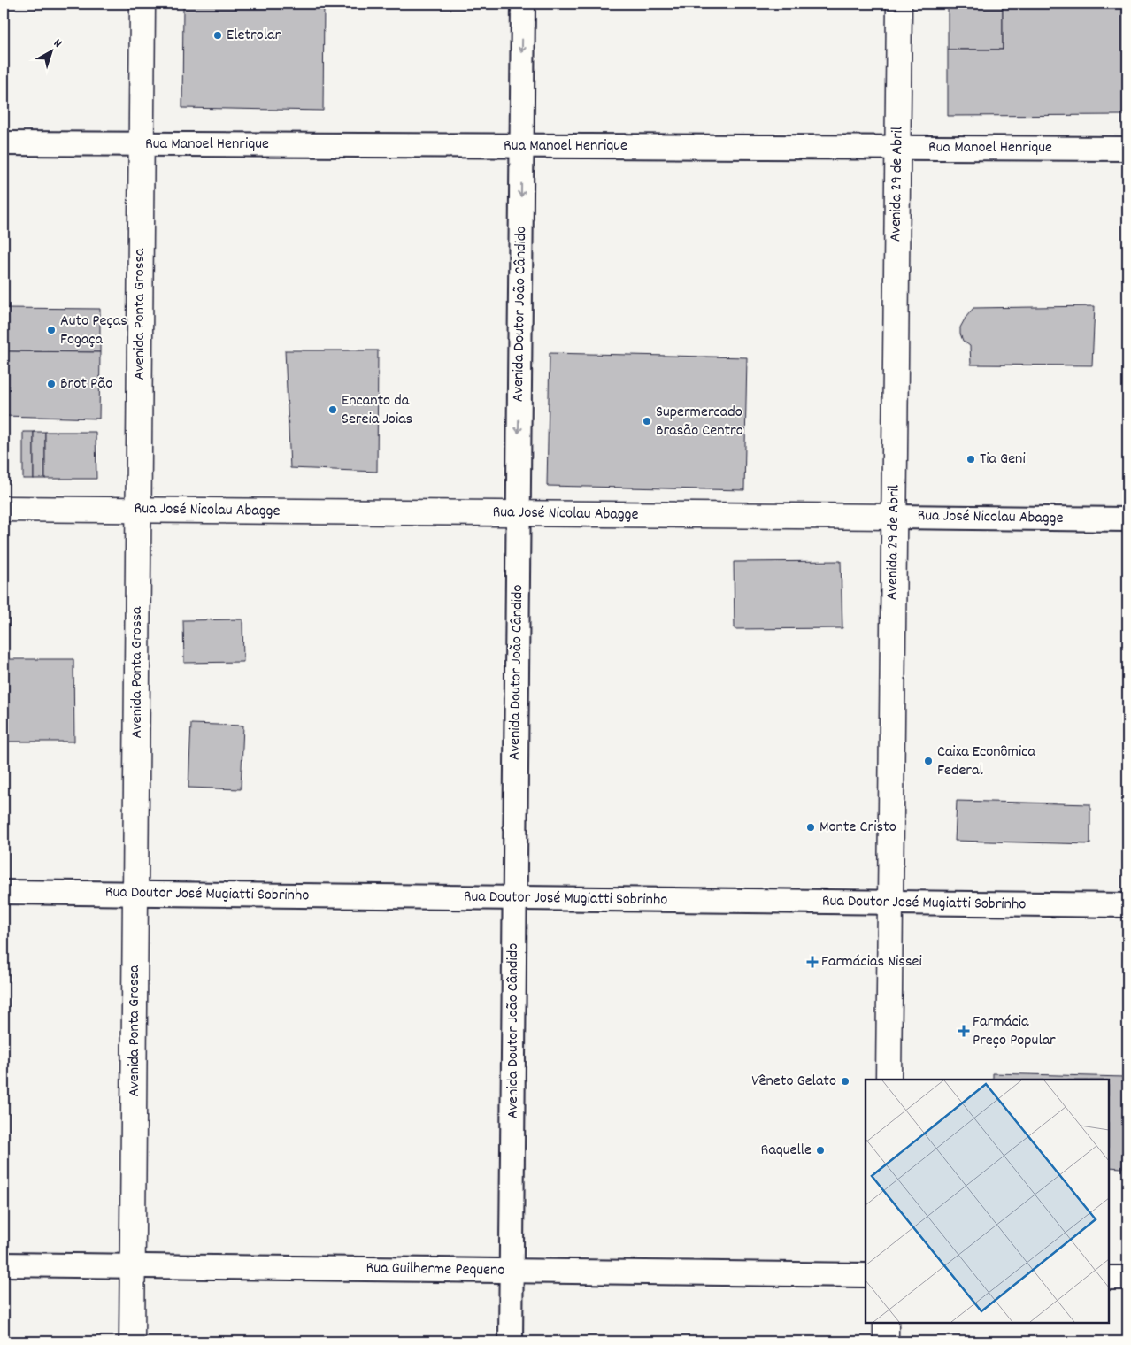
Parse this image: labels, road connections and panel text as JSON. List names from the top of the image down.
{
  "streets": {
    "street": [
      "Rua Manoel Henrique",
      "Avenida 29 de Abril",
      "Avenida Ponta Grossa",
      "Avenida Doutor João Cândido",
      "Rua José Nicolau Abagge",
      "Rua Doutor José Mugiatti Sobrinho",
      "Rua Guilherme Pequeno"
    ]
  },
  "crossings": [
    ["Rua Manoel Henrique", "Avenida 29 de Abril"],
    ["Rua Manoel Henrique", "Avenida Ponta Grossa"],
    ["Rua Manoel Henrique", "Avenida Doutor João Cândido"],
    ["Avenida 29 de Abril", "Rua José Nicolau Abagge"],
    ["Avenida 29 de Abril", "Rua Doutor José Mugiatti Sobrinho"],
    ["Avenida Ponta Grossa", "Rua José Nicolau Abagge"],
    ["Avenida Ponta Grossa", "Rua Doutor José Mugiatti Sobrinho"],
    ["Avenida Ponta Grossa", "Rua Guilherme Pequeno"],
    ["Avenida Doutor João Cândido", "Rua José Nicolau Abagge"],
    ["Avenida Doutor João Cândido", "Rua Doutor José Mugiatti Sobrinho"],
    ["Avenida Doutor João Cândido", "Rua Guilherme Pequeno"]
  ],
  "one_way": ["Avenida Doutor João Cândido"],
  "places": {
    "other": [
      "Eletrolar",
      "Auto Peças Fogaça",
      "Brot Pão",
      "Encanto da Sereia Joias",
      "Supermercado Brasão Centro",
      "Tia Geni",
      "Caixa Econômica Federal",
      "Monte Cristo",
      "Vêneto Gelato",
      "Raquelle"
    ],
    "health": ["Farmácias Nissei", "Farmácia Preço Popular"]
  },
  "north": "top right"
}
